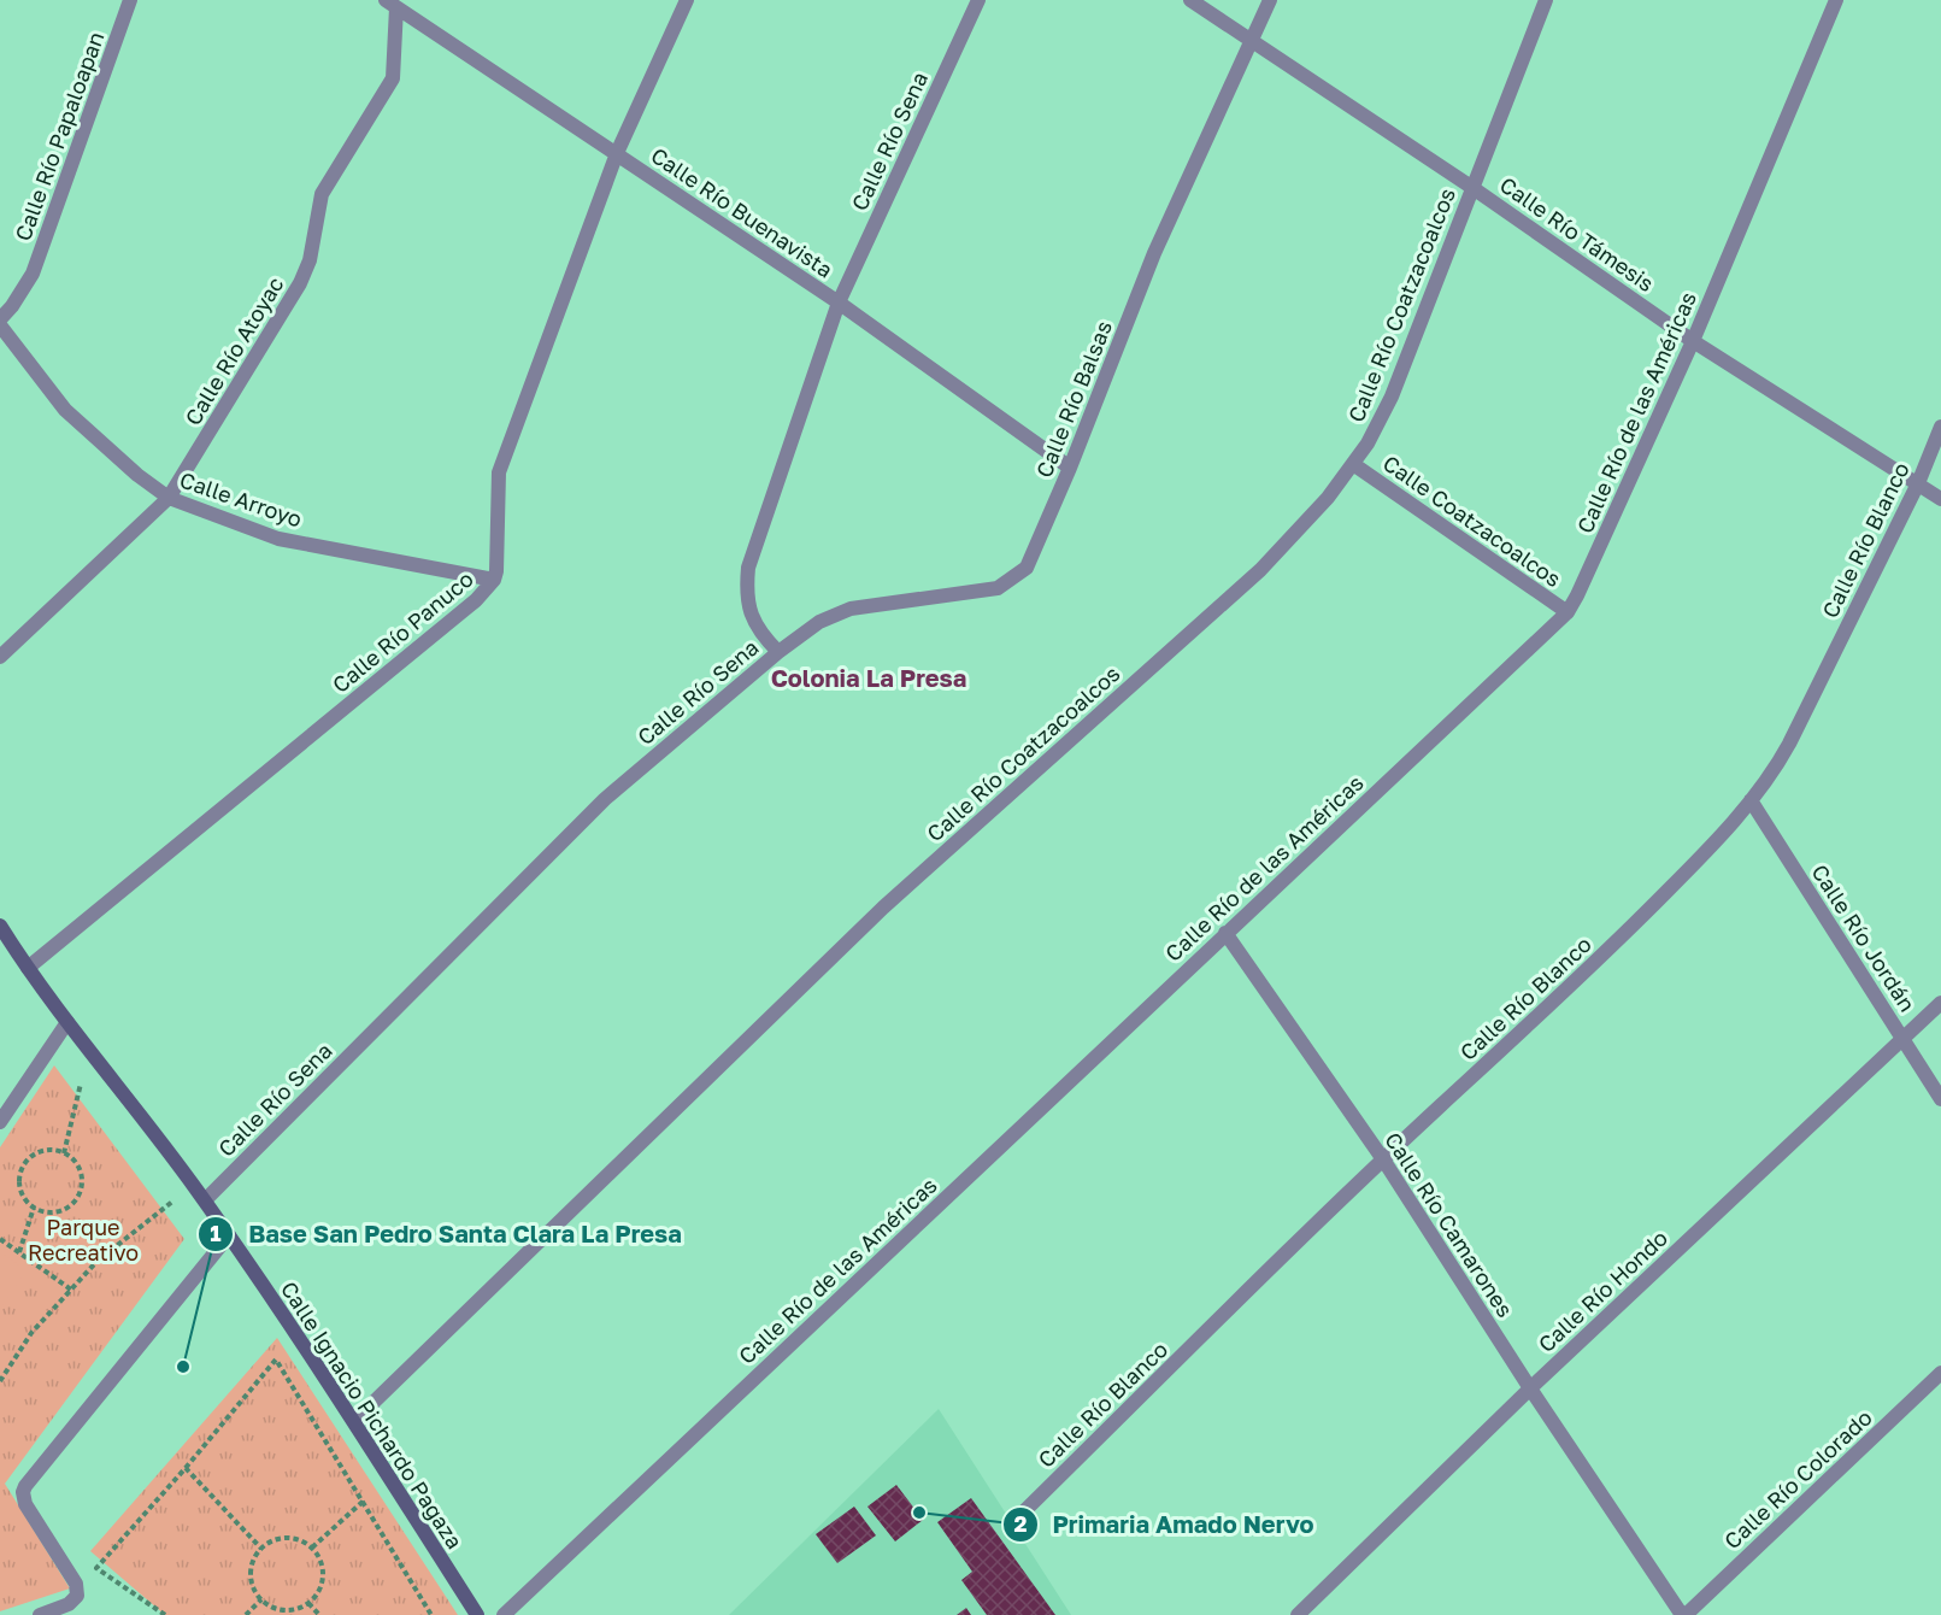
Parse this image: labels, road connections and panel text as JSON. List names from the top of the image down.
{
  "streets": {
    "street": [
      "Calle Río Papaloapan",
      "Calle Río Sena",
      "Calle Río Buenavista",
      "Calle Río Támesis",
      "Calle Río Coatzacoalcos",
      "Calle Río Atoyac",
      "Calle Río Balsas",
      "Calle Río de las Américas",
      "Calle Arroyo",
      "Calle Coatzacoalcos",
      "Calle Río Blanco",
      "Calle Río Panuco",
      "Calle Río Jordán",
      "Calle Río Camarones",
      "Calle Río Hondo",
      "Calle Ignacio Pichardo Pagaza",
      "Calle Río Colorado"
    ]
  },
  "crossings": [
    ["Calle Río Sena", "Calle Río Buenavista"],
    ["Calle Río Sena", "Calle Río Balsas"],
    ["Calle Río Sena", "Calle Ignacio Pichardo Pagaza"],
    ["Calle Río Buenavista", "Calle Río Atoyac"],
    ["Calle Río Buenavista", "Calle Río Balsas"],
    ["Calle Río Buenavista", "Calle Río Panuco"],
    ["Calle Río Támesis", "Calle Río Coatzacoalcos"],
    ["Calle Río Támesis", "Calle Río Balsas"],
    ["Calle Río Támesis", "Calle Río de las Américas"],
    ["Calle Río Támesis", "Calle Río Blanco"],
    ["Calle Río Coatzacoalcos", "Calle Coatzacoalcos"],
    ["Calle Río Coatzacoalcos", "Calle Ignacio Pichardo Pagaza"],
    ["Calle Río Atoyac", "Calle Arroyo"],
    ["Calle Río de las Américas", "Calle Coatzacoalcos"],
    ["Calle Río de las Américas", "Calle Río Camarones"],
    ["Calle Arroyo", "Calle Río Panuco"],
    ["Calle Río Blanco", "Calle Río Jordán"],
    ["Calle Río Blanco", "Calle Río Camarones"],
    ["Calle Río Panuco", "Calle Ignacio Pichardo Pagaza"],
    ["Calle Río Jordán", "Calle Río Hondo"],
    ["Calle Río Camarones", "Calle Río Hondo"],
    ["Calle Río Camarones", "Calle Río Colorado"]
  ],
  "districts": ["Colonia La Presa"],
  "parks": ["Parque Recreativo"],
  "places": ["Base San Pedro Santa Clara La Presa", "Primaria Amado Nervo"]
}
